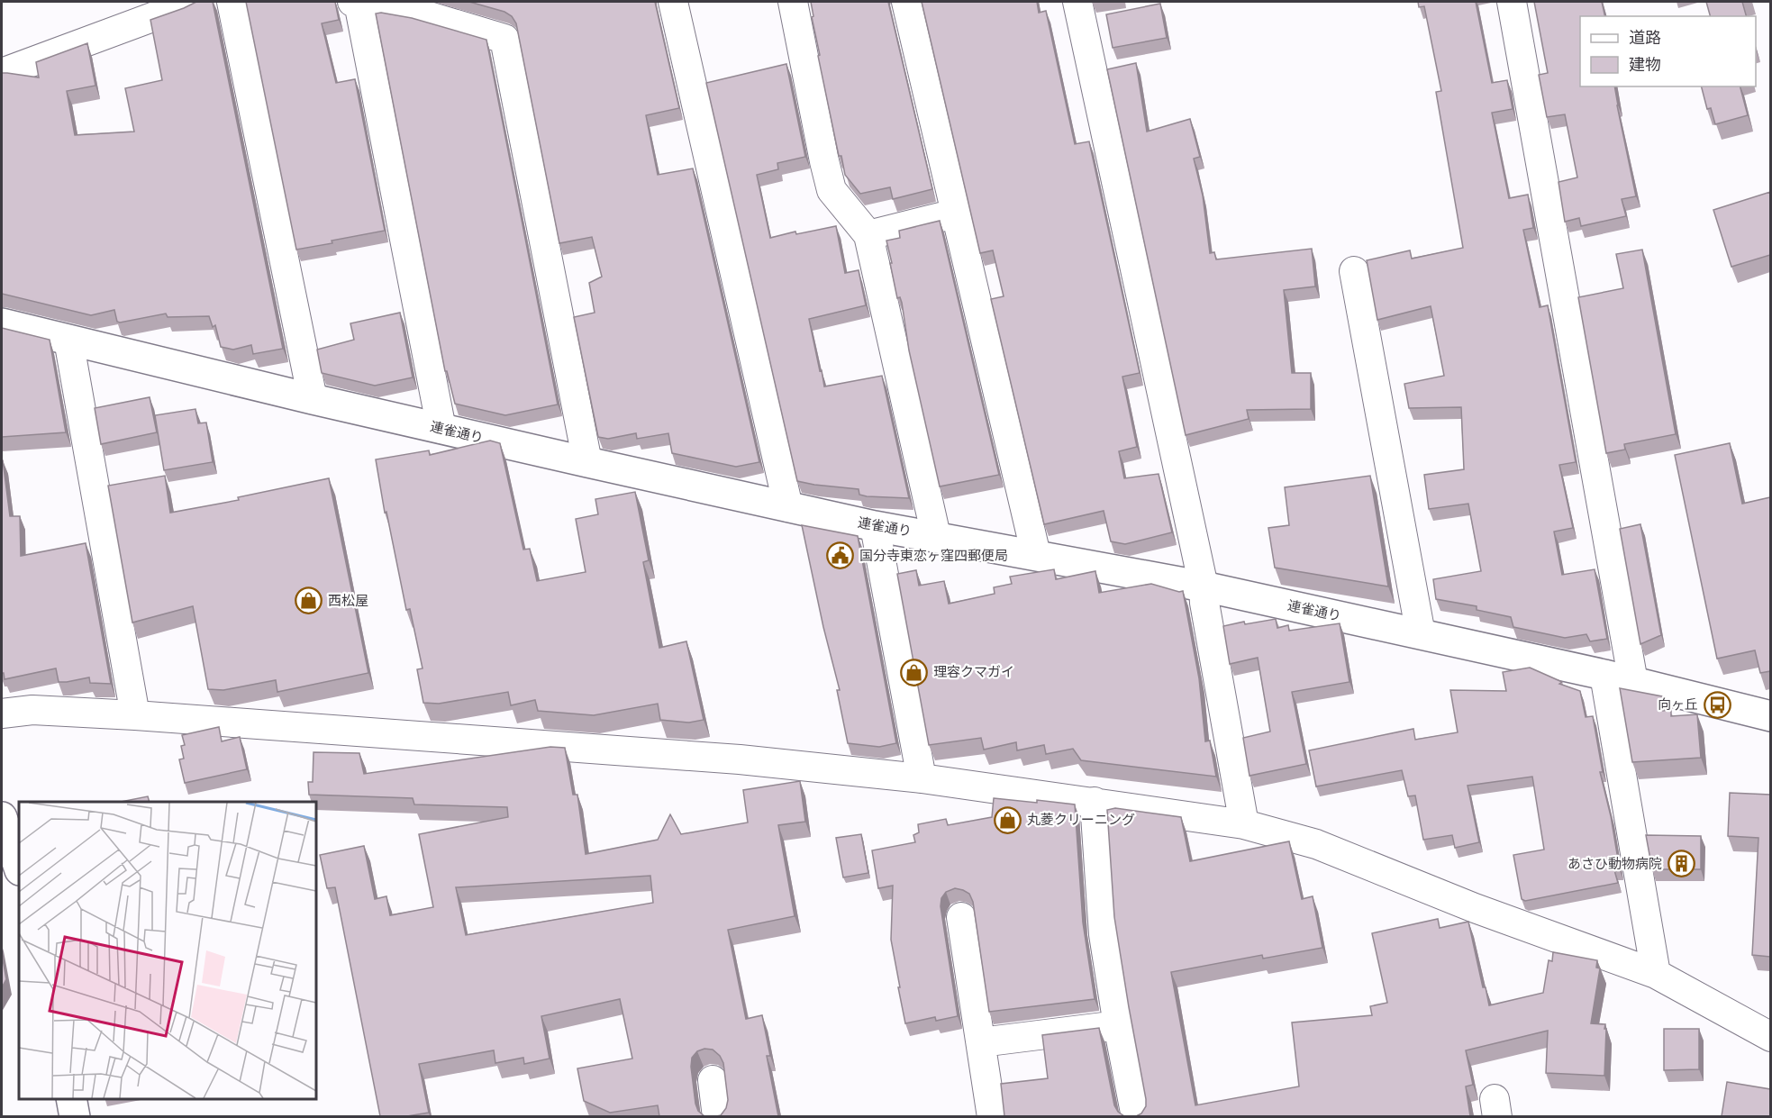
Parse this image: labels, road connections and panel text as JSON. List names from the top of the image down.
{
  "streets": {
    "main road": ["連雀通り"]
  },
  "places": {
    "public building": ["国分寺東恋ヶ窪四郵便局"],
    "shop": ["西松屋", "理容クマガイ", "丸菱クリーニング"],
    "bus stop": ["向ヶ丘"],
    "building": ["あさひ動物病院"]
  },
  "legend": ["道路", "建物"]
}
